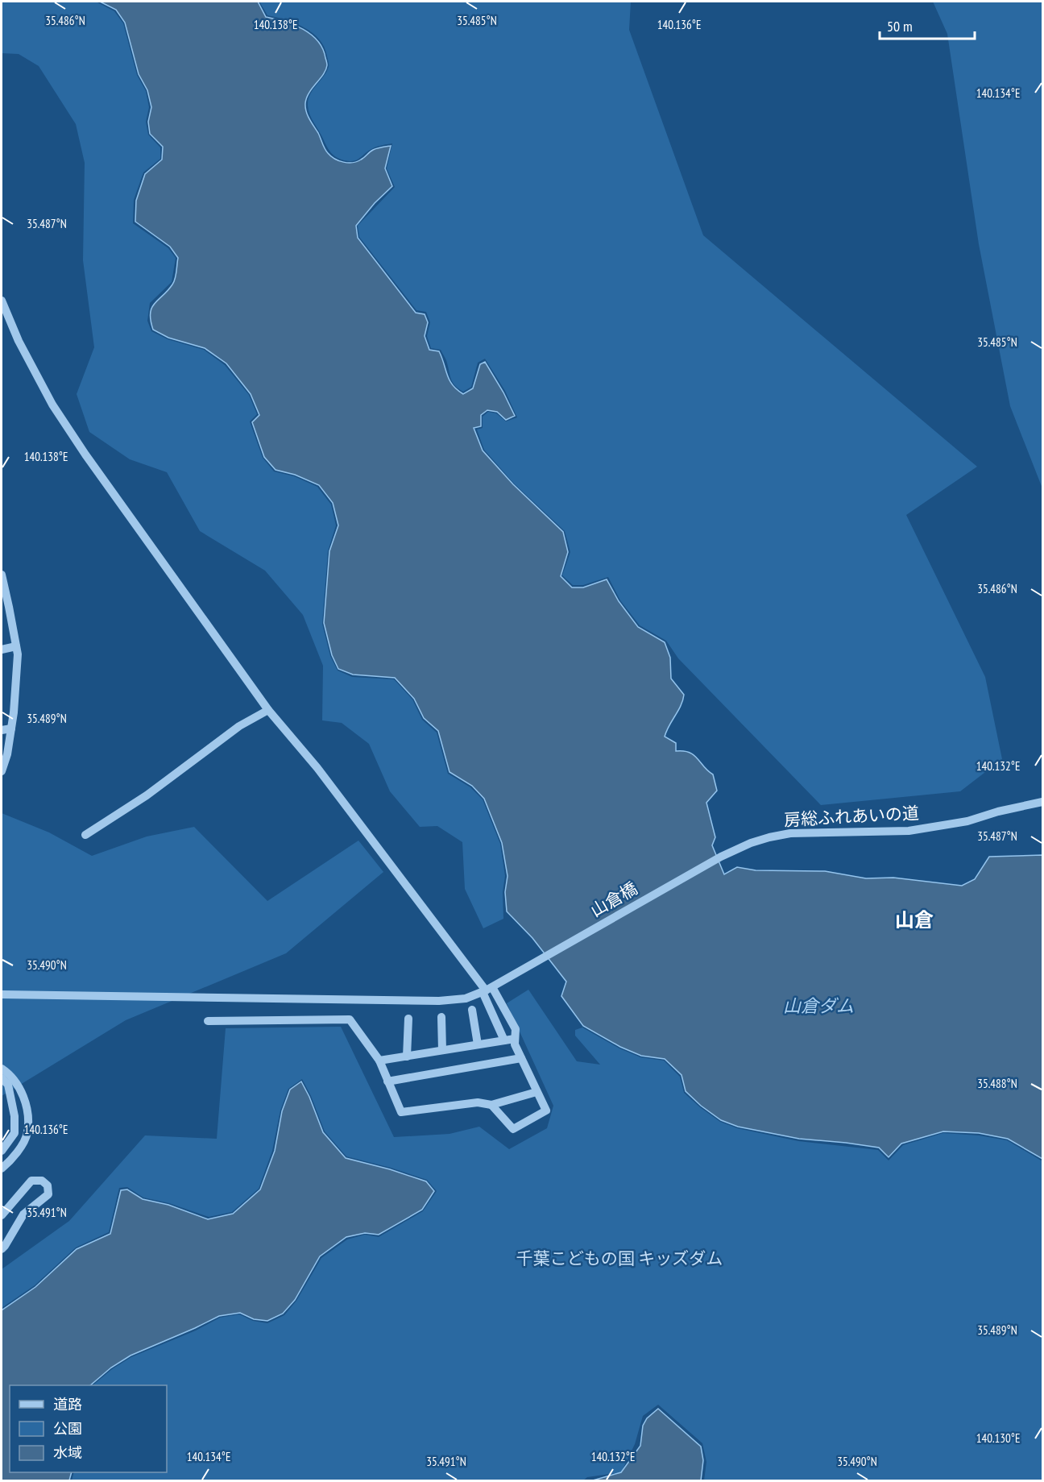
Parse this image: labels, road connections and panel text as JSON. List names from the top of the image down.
{
  "streets": {
    "street": ["房総ふれあいの道", "山倉橋"]
  },
  "crossings": [
    ["房総ふれあいの道", "山倉橋"]
  ],
  "districts": ["山倉"],
  "water": ["山倉ダム"],
  "parks": ["千葉こどもの国 キッズダム"],
  "legend": ["道路", "公園", "水域"],
  "scale_bar": "50 m",
  "coordinates": [
    "35.486°N",
    "35.485°N",
    "140.138°E",
    "140.136°E",
    "140.134°E",
    "35.487°N",
    "35.489°N",
    "140.132°E",
    "35.490°N",
    "35.488°N",
    "35.491°N",
    "140.130°E"
  ]
}
